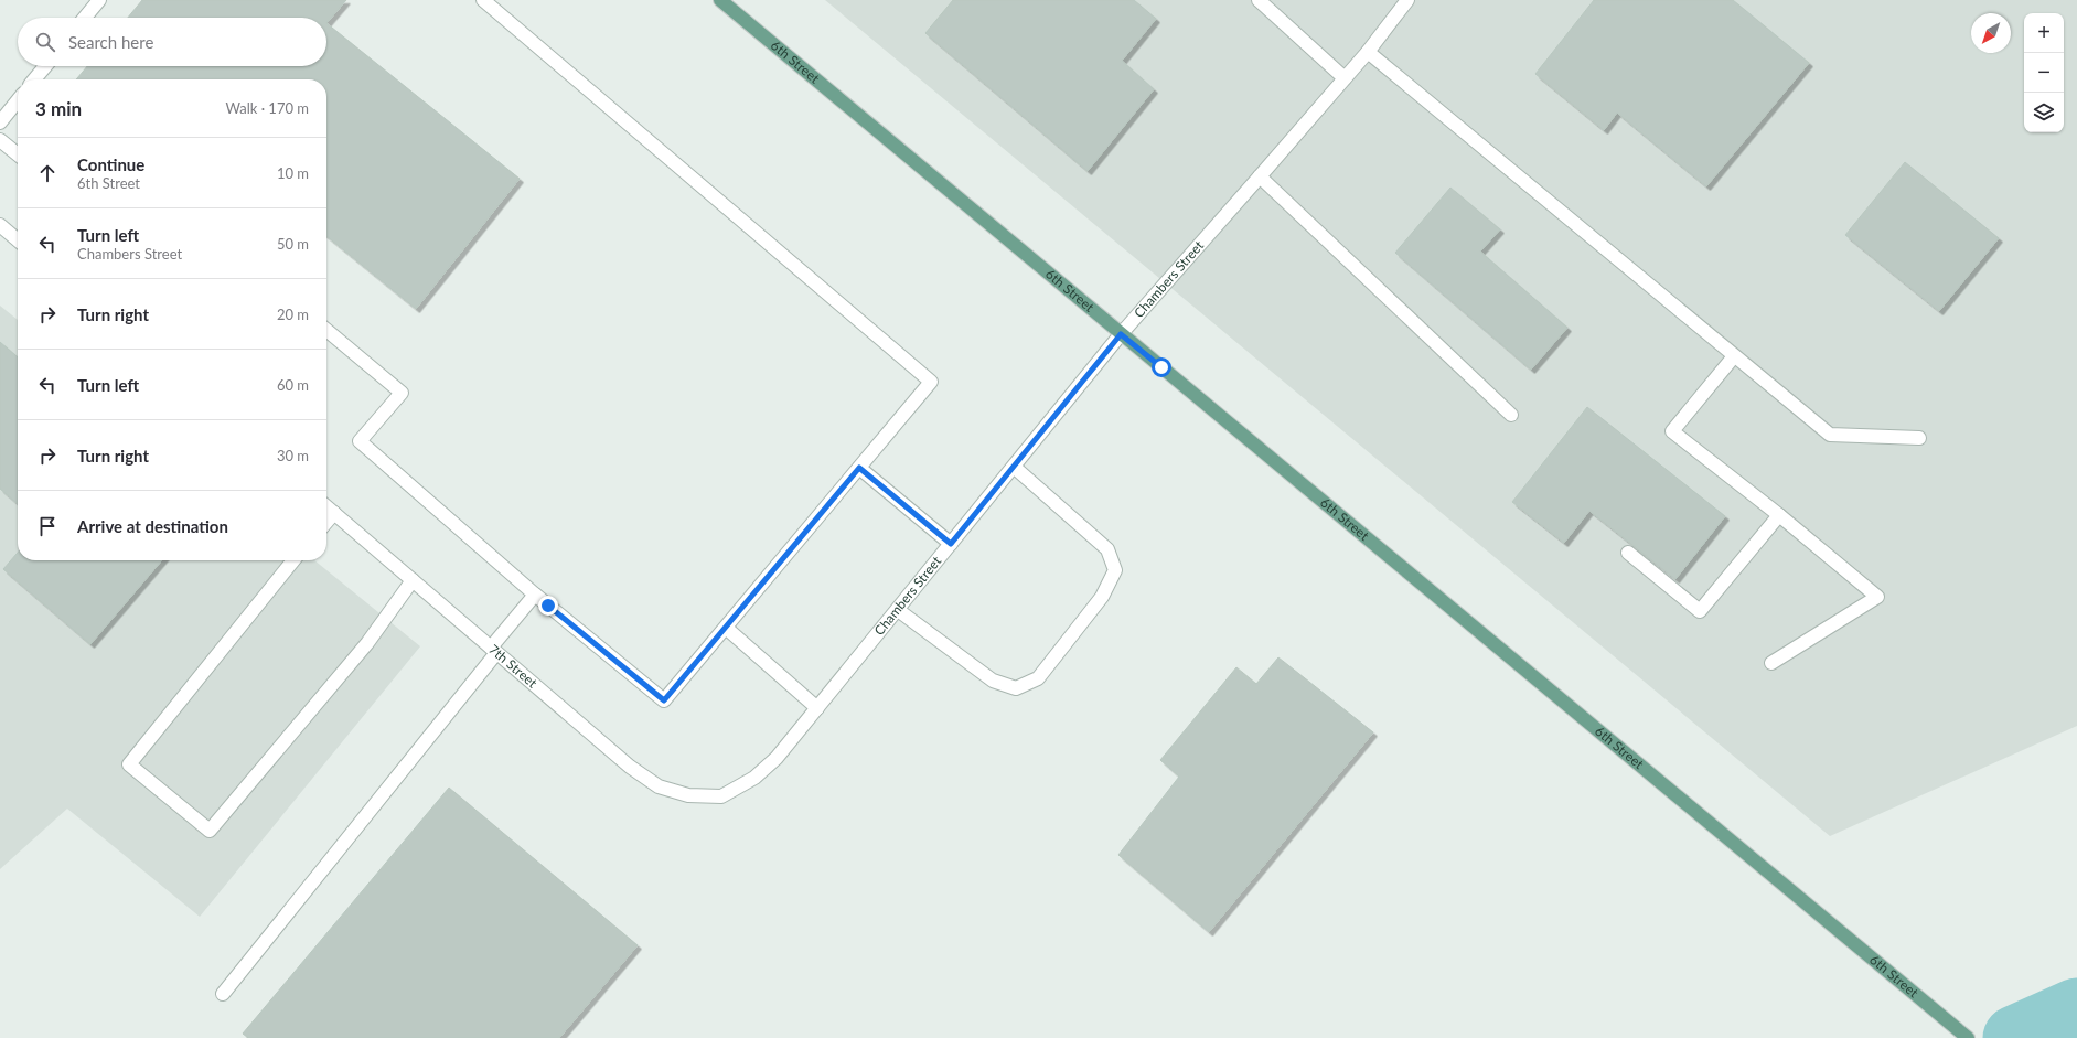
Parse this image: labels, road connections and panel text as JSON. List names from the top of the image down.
{
  "streets": {
    "main road": ["6th Street"],
    "street": ["Chambers Street", "7th Street"]
  },
  "crossings": [
    ["6th Street", "Chambers Street"],
    ["Chambers Street", "7th Street"]
  ],
  "north": "bottom left",
  "page": {
    "map_buttons": ["+", "−"],
    "search": "Search here",
    "heading": ["3 min", "Walk · 170 m"],
    "list": [
      ["Continue", "6th Street", "10 m"],
      ["Turn left", "Chambers Street", "50 m"],
      ["Turn right", "20 m"],
      ["Turn left", "60 m"],
      ["Turn right", "30 m"],
      "Arrive at destination"
    ]
  }
}
